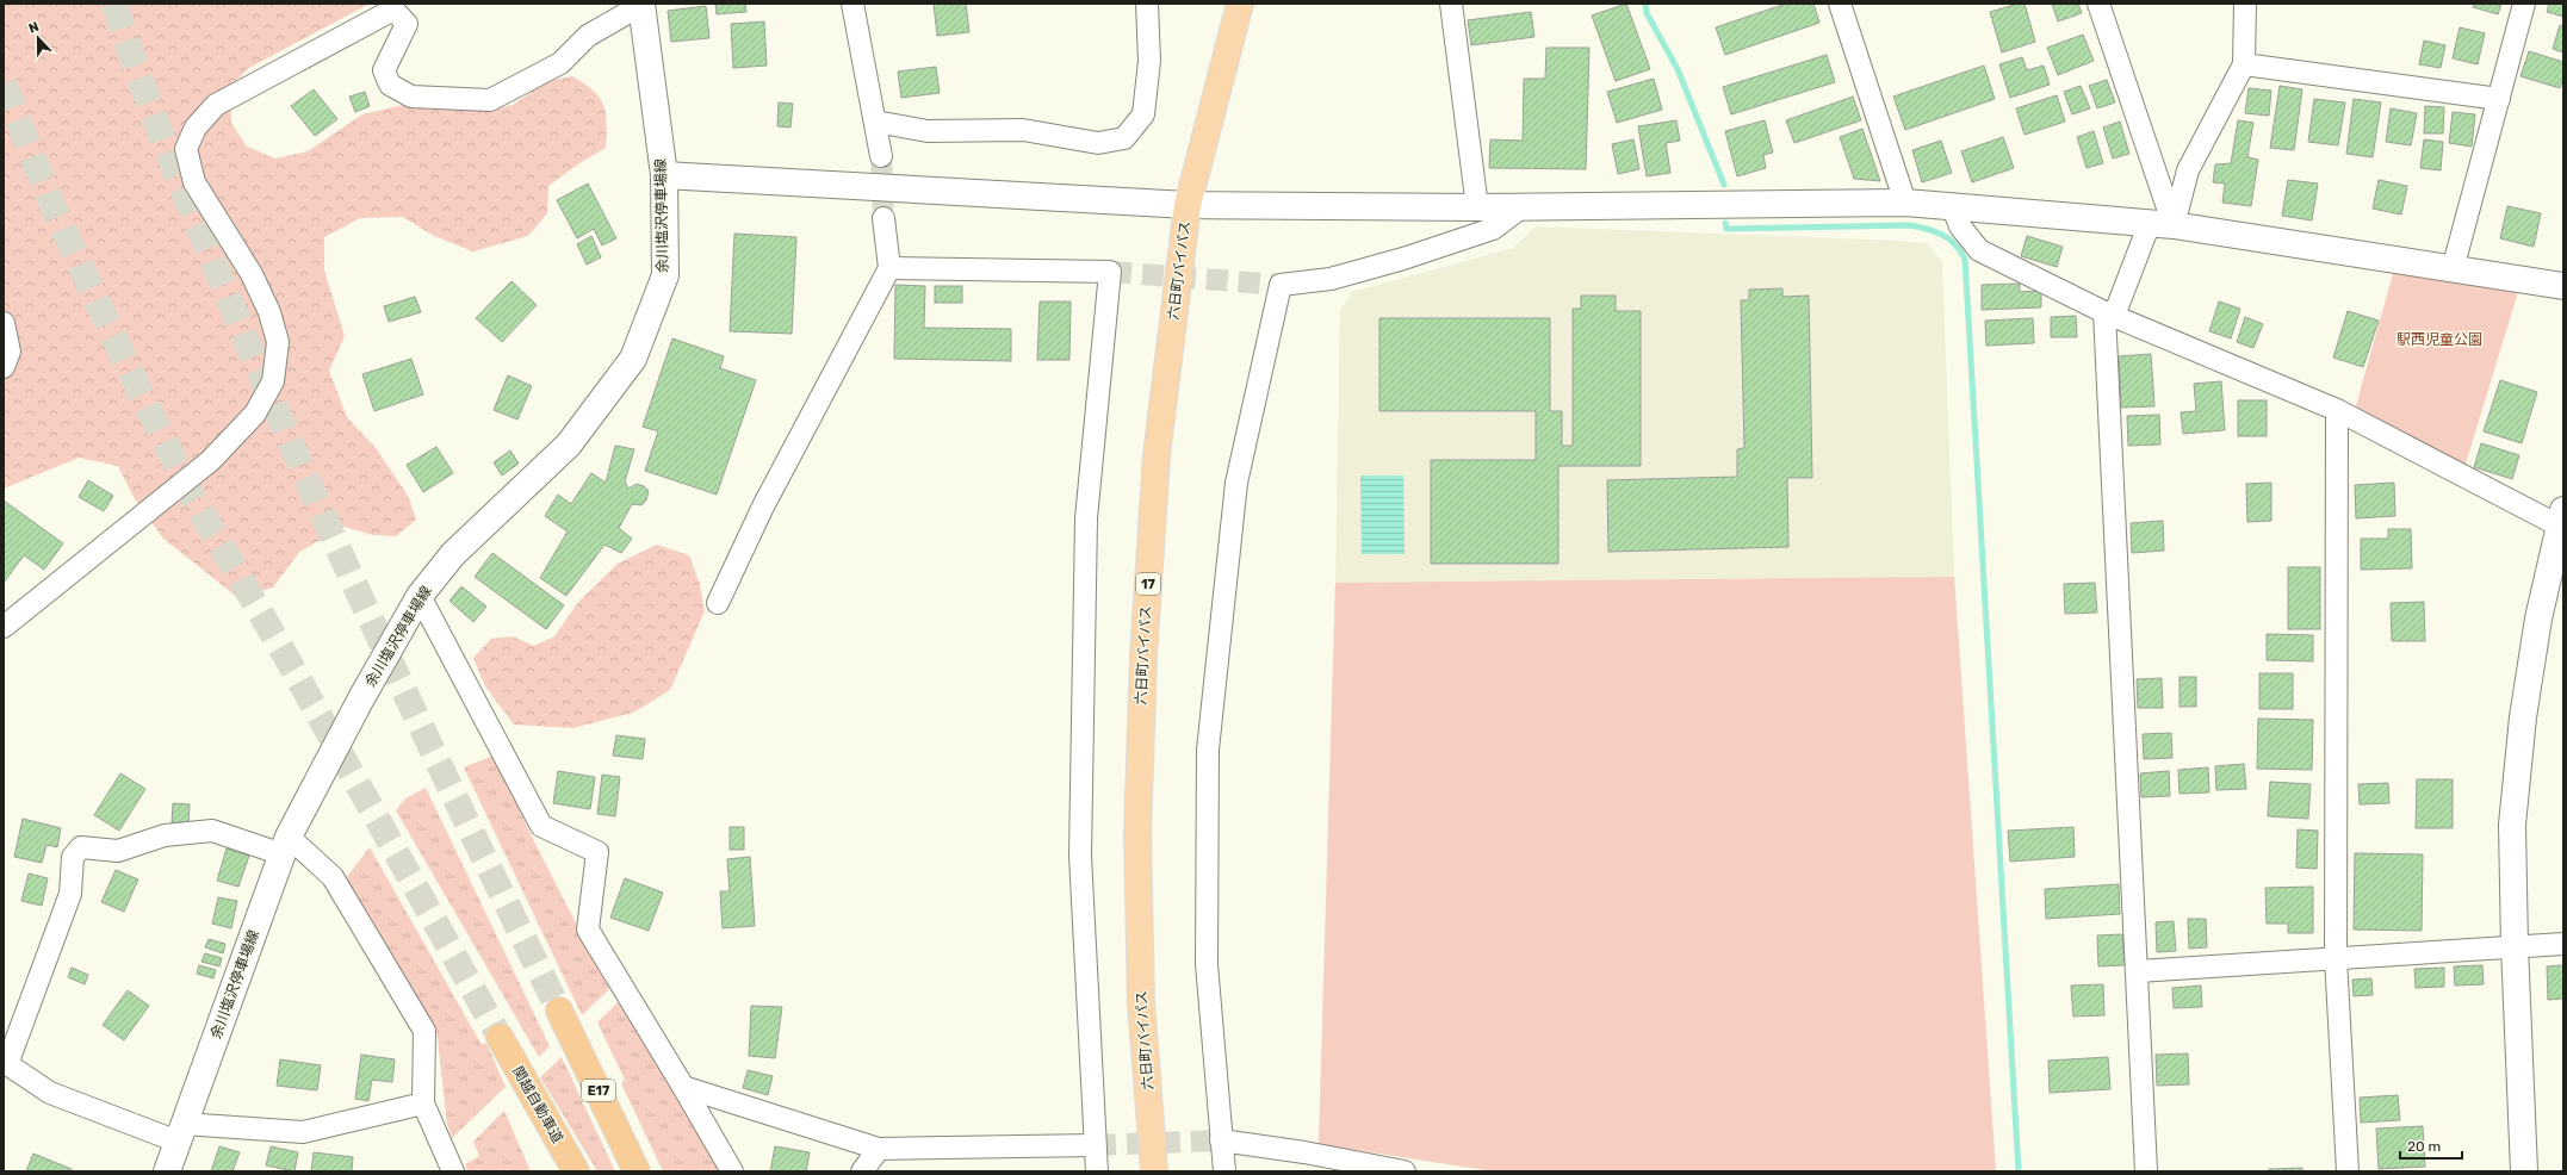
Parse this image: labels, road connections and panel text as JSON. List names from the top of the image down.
{
  "streets": {
    "highway": [
      "六日町バイパス",
      "17",
      "E17",
      "関越自動車道"
    ],
    "street": ["余川塩沢停車場線"]
  },
  "parks": ["駅西児童公園"],
  "scale_bar": "20 m",
  "north": "top"
}
